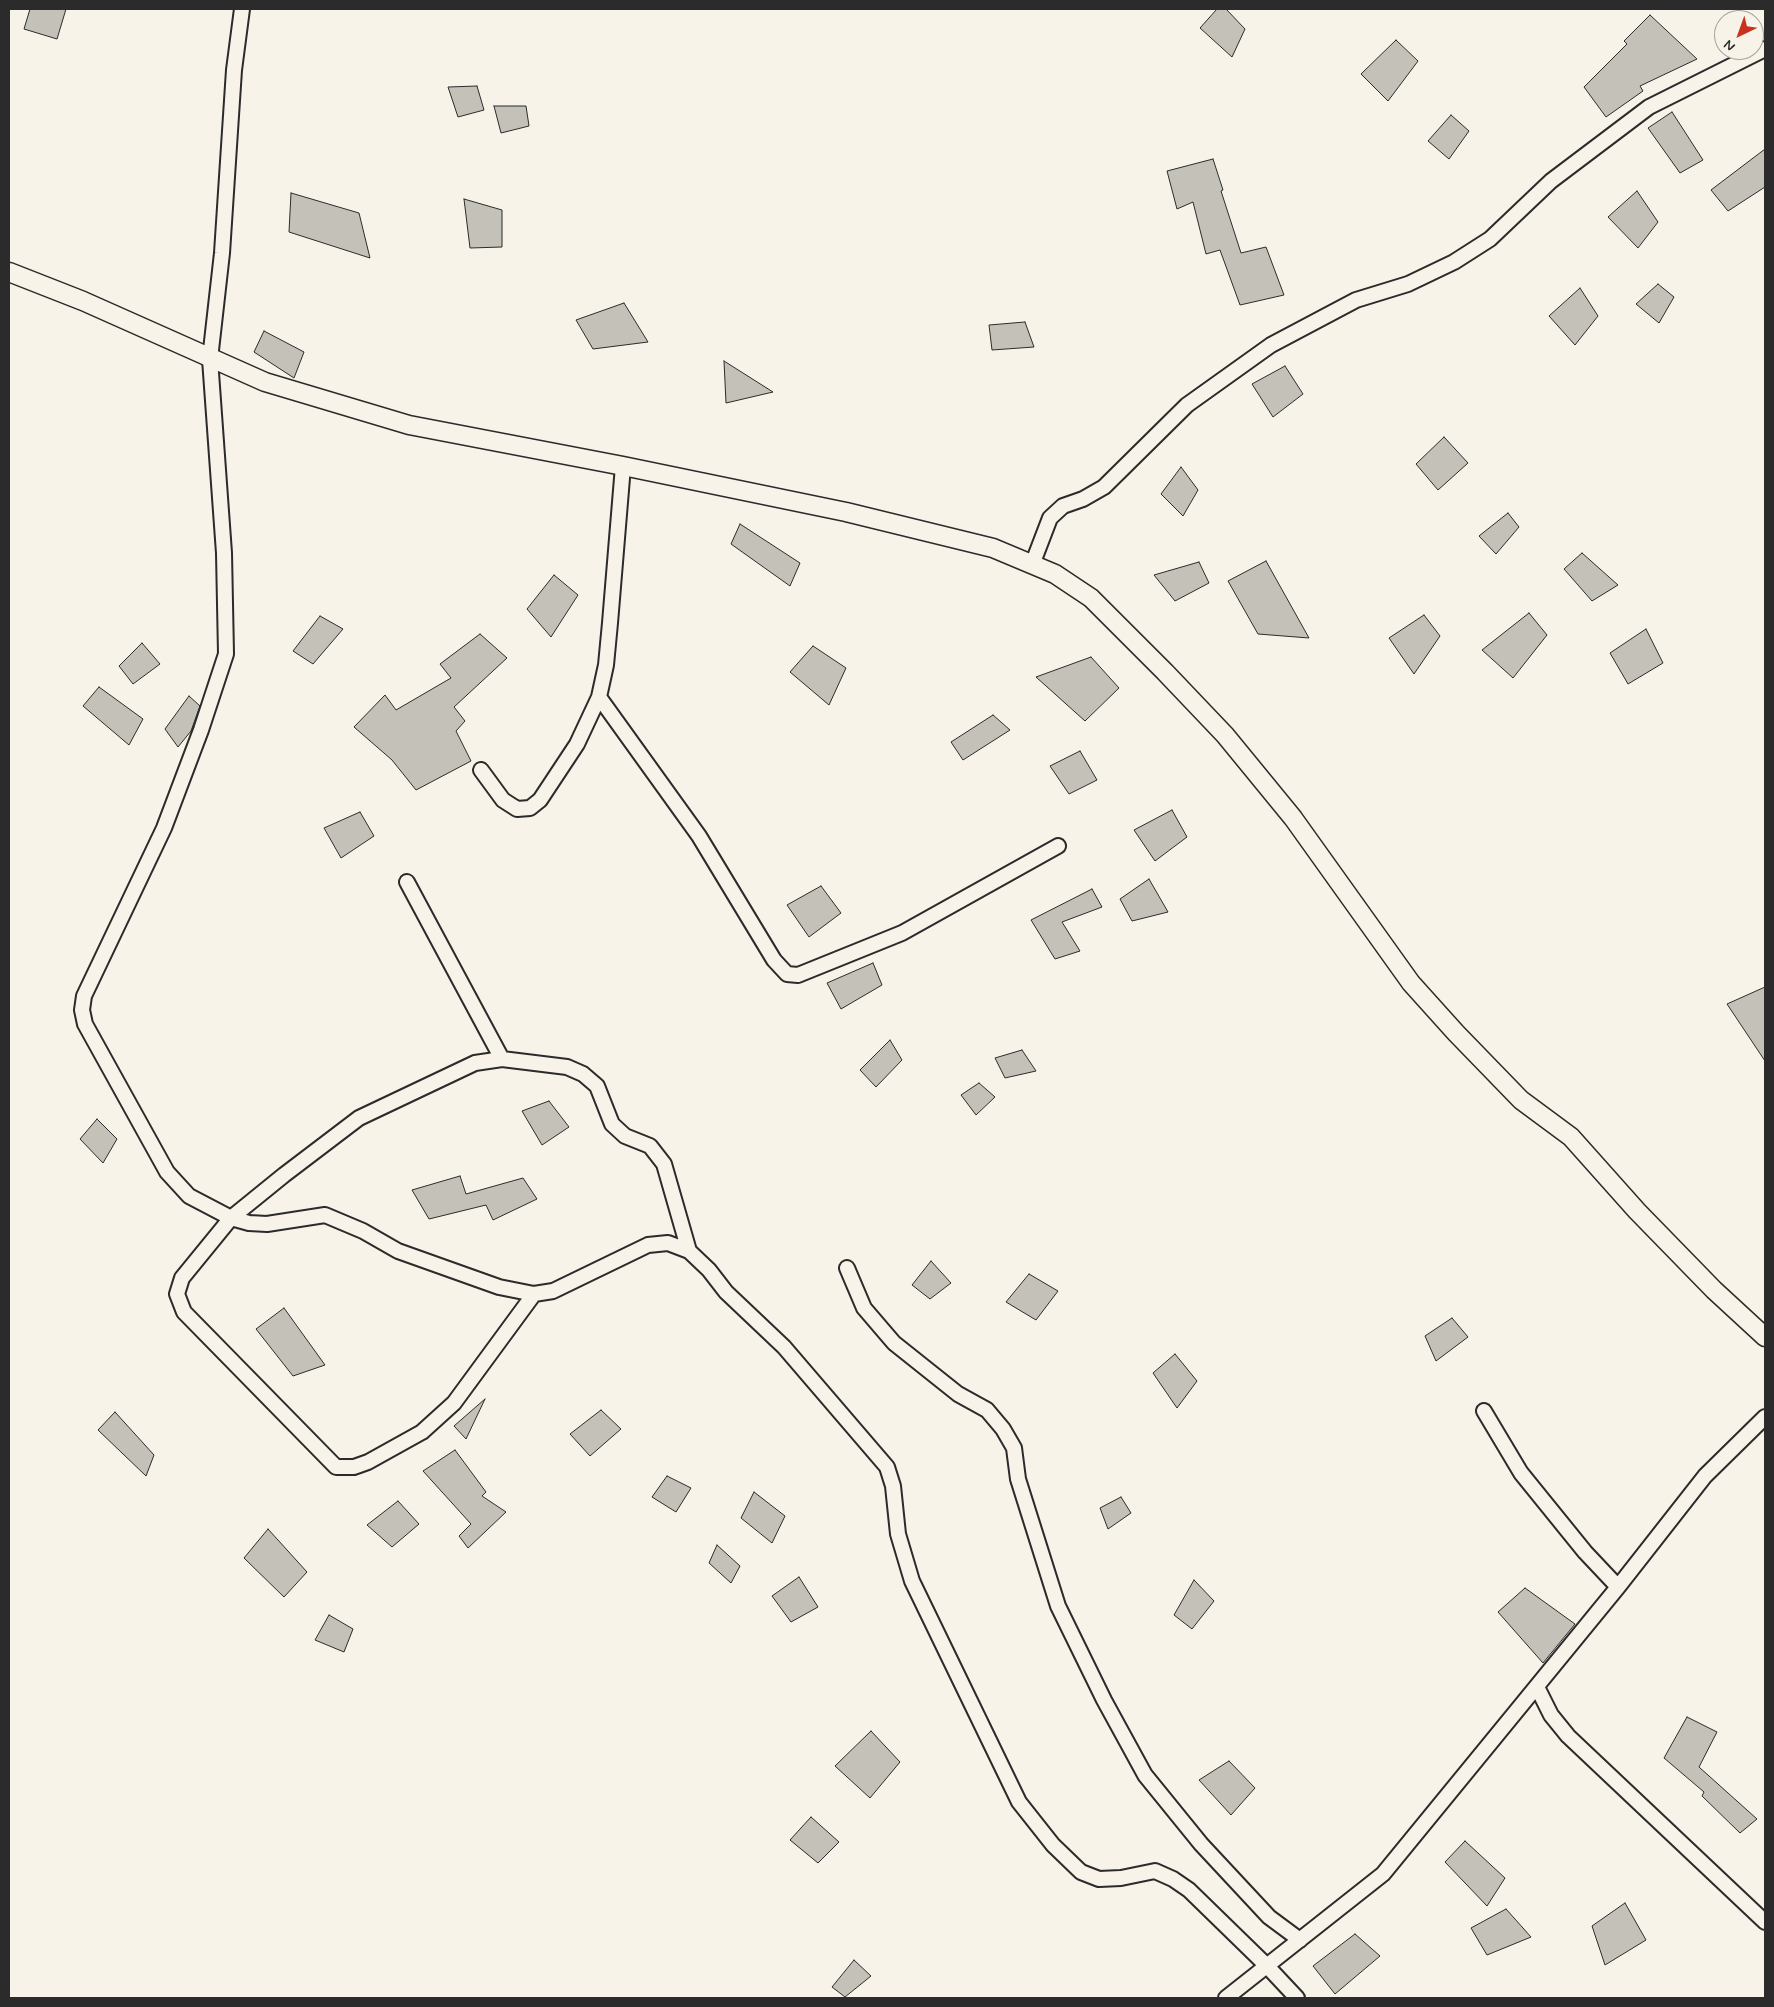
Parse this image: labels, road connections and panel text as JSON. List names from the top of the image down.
{
  "north": "bottom left"
}
